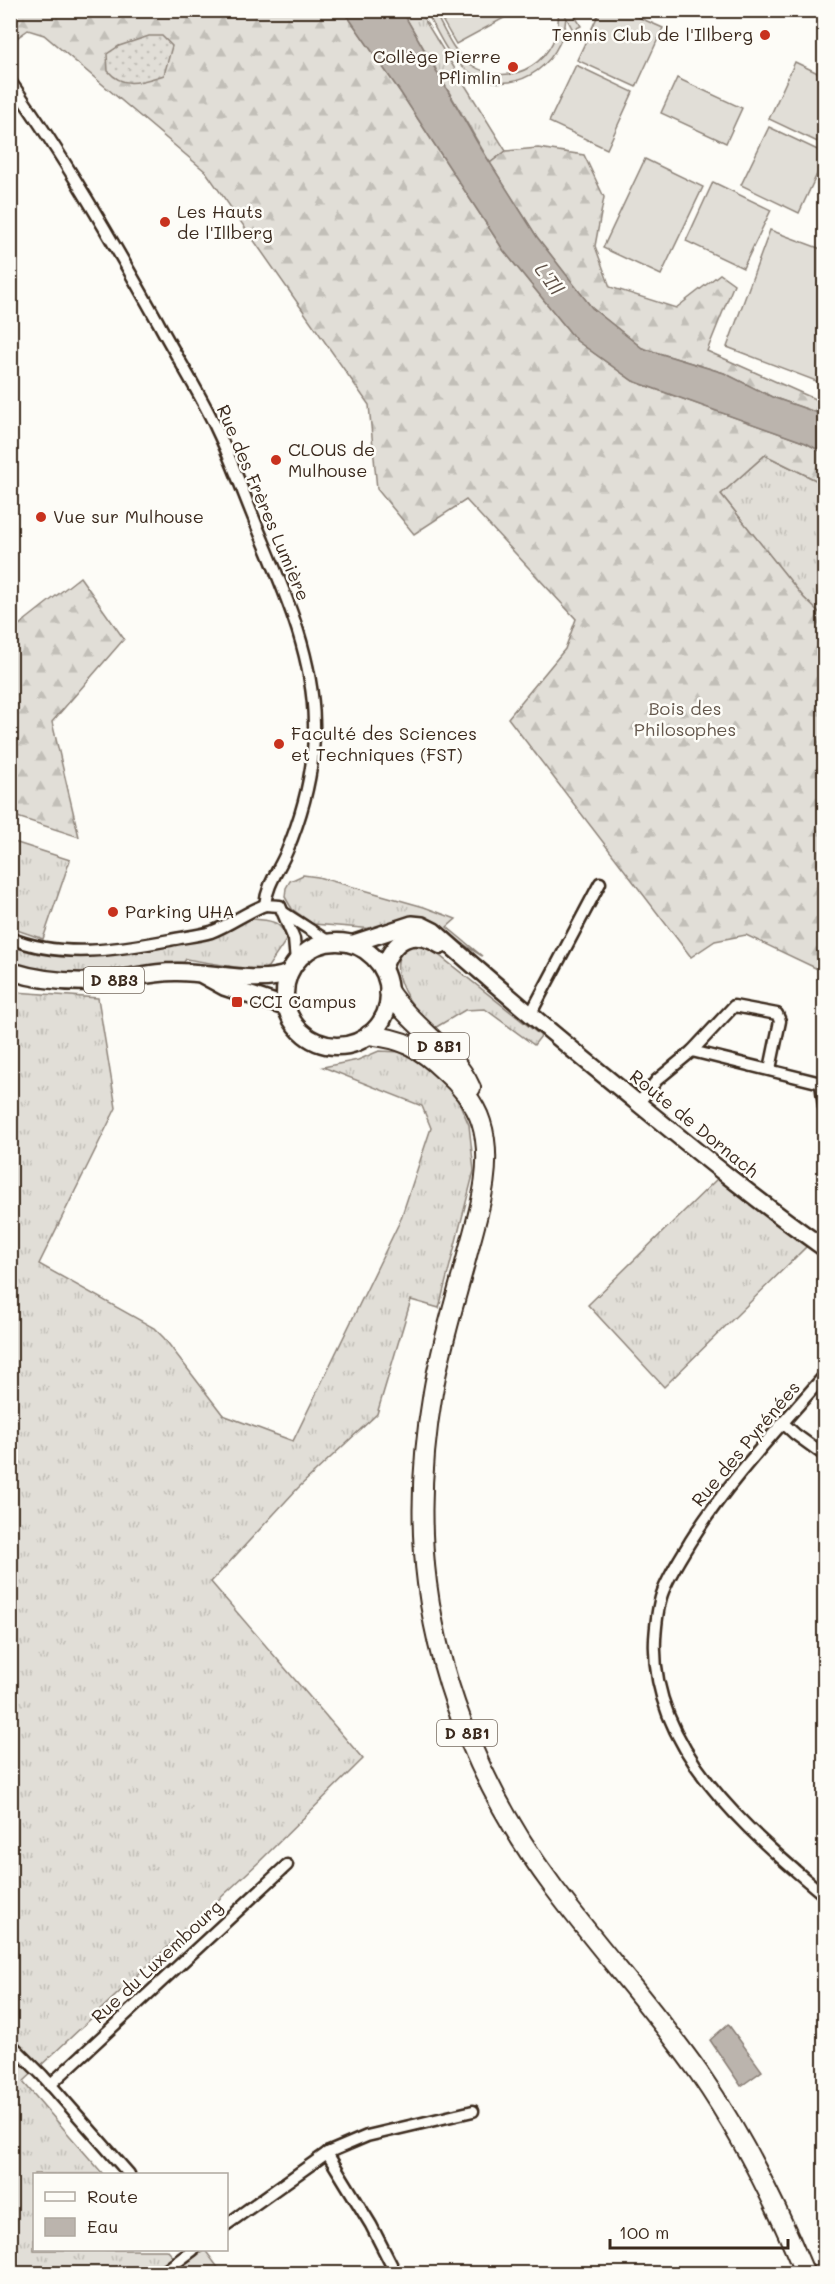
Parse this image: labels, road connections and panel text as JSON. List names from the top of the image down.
{
  "streets": {
    "highway": ["D 8B1"],
    "main road": ["D 8B3", "Route de Dornach"],
    "street": ["Rue des Frères Lumière", "Rue des Pyrénées", "Rue du Luxembourg"]
  },
  "crossings": [
    ["D 8B3", "D 8B1"]
  ],
  "water": ["L'Ill"],
  "parks": ["Bois des Philosophes"],
  "places": {
    "other": [
      "Tennis Club de l'Illberg",
      "Collège Pierre Pflimlin",
      "Les Hauts de l'Illberg",
      "CLOUS de Mulhouse",
      "Vue sur Mulhouse",
      "Faculté des Sciences et Techniques (FST)",
      "Parking UHA"
    ],
    "transit": ["CCI Campus"]
  },
  "legend": ["Route", "Eau"],
  "scale_bar": "100 m"
}
